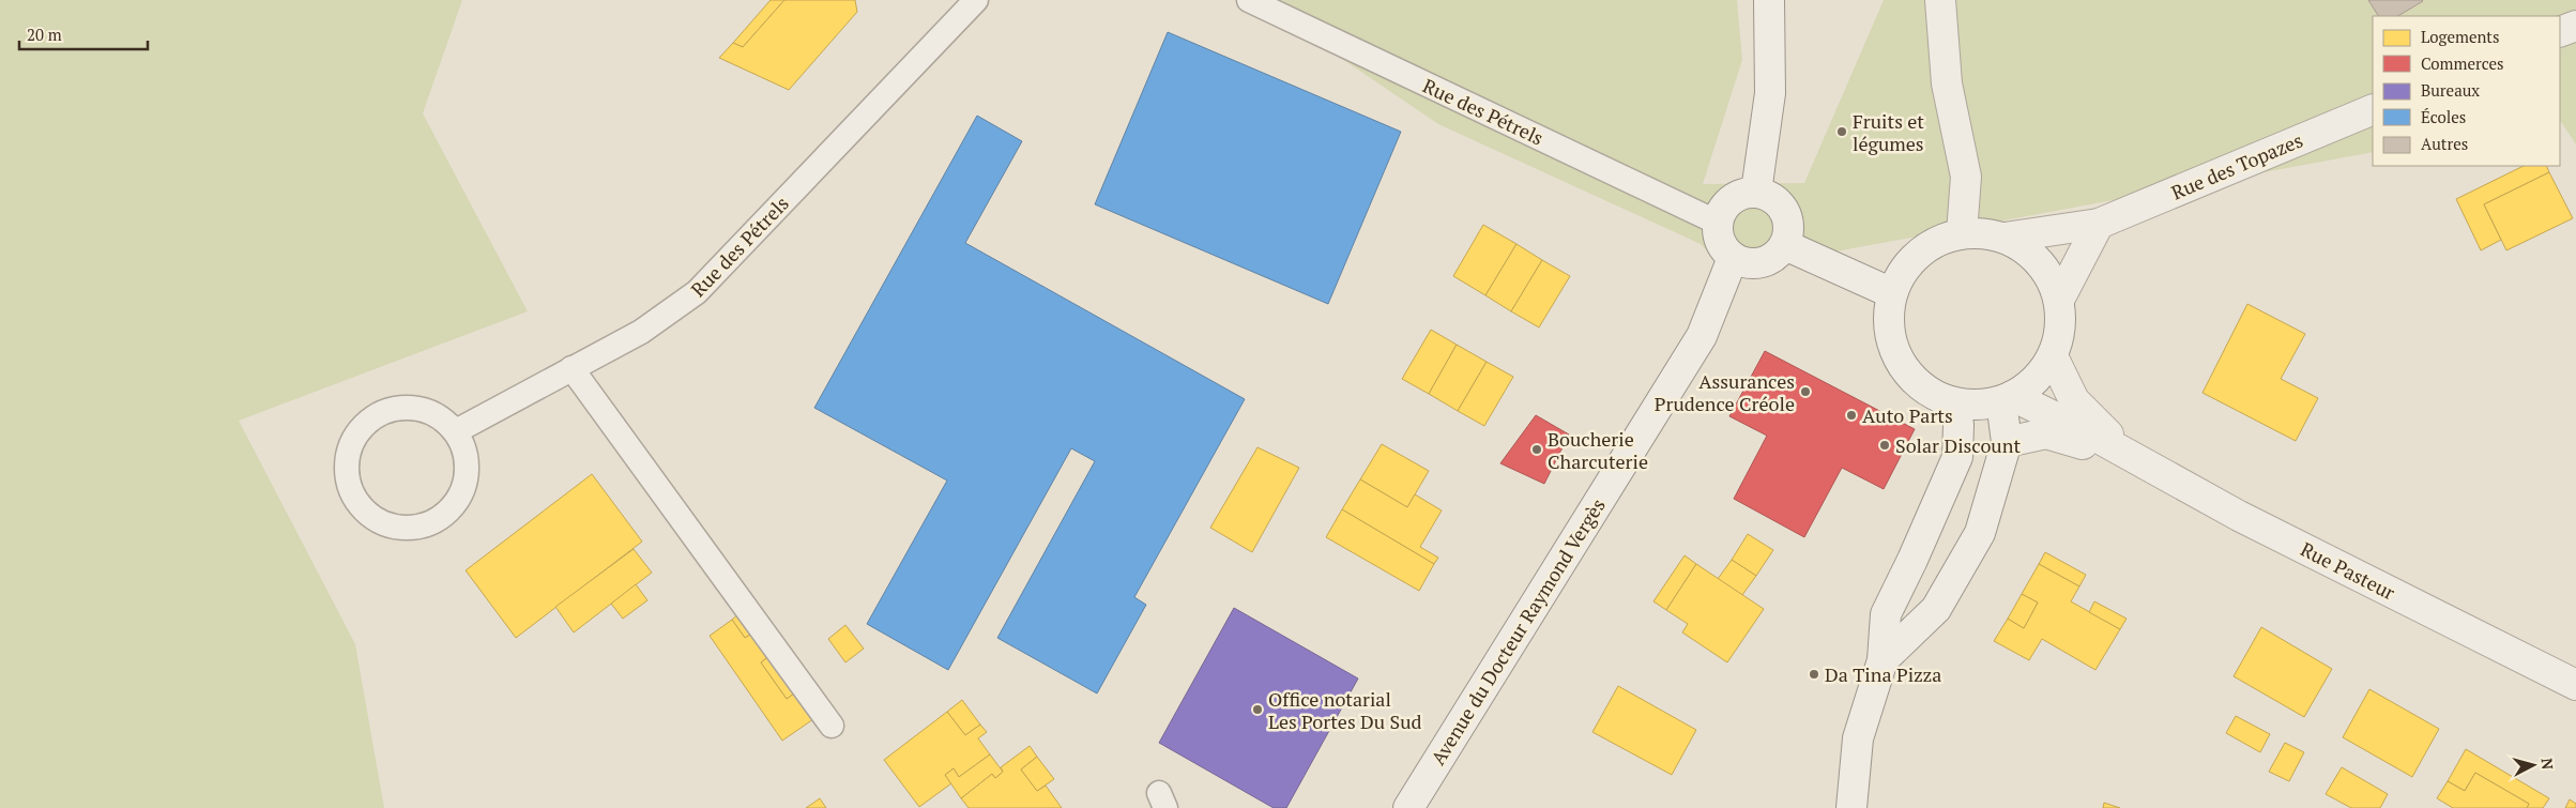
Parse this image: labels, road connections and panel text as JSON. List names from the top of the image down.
{
  "streets": {
    "main road": ["Rue des Topazes", "Rue Pasteur", "Avenue du Docteur Raymond Vergès"],
    "lane": ["Rue des Pétrels"]
  },
  "crossings": [
    ["Rue des Pétrels", "Avenue du Docteur Raymond Vergès"],
    ["Rue des Topazes", "Rue Pasteur"]
  ],
  "places": [
    "Fruits et légumes",
    "Assurances Prudence Créole",
    "Auto Parts",
    "Solar Discount",
    "Boucherie Charcuterie",
    "Da Tina Pizza",
    "Office notarial Les Portes Du Sud"
  ],
  "legend": [
    "Logements",
    "Commerces",
    "Bureaux",
    "Écoles",
    "Autres"
  ],
  "scale_bar": "20 m",
  "north": "right"
}
